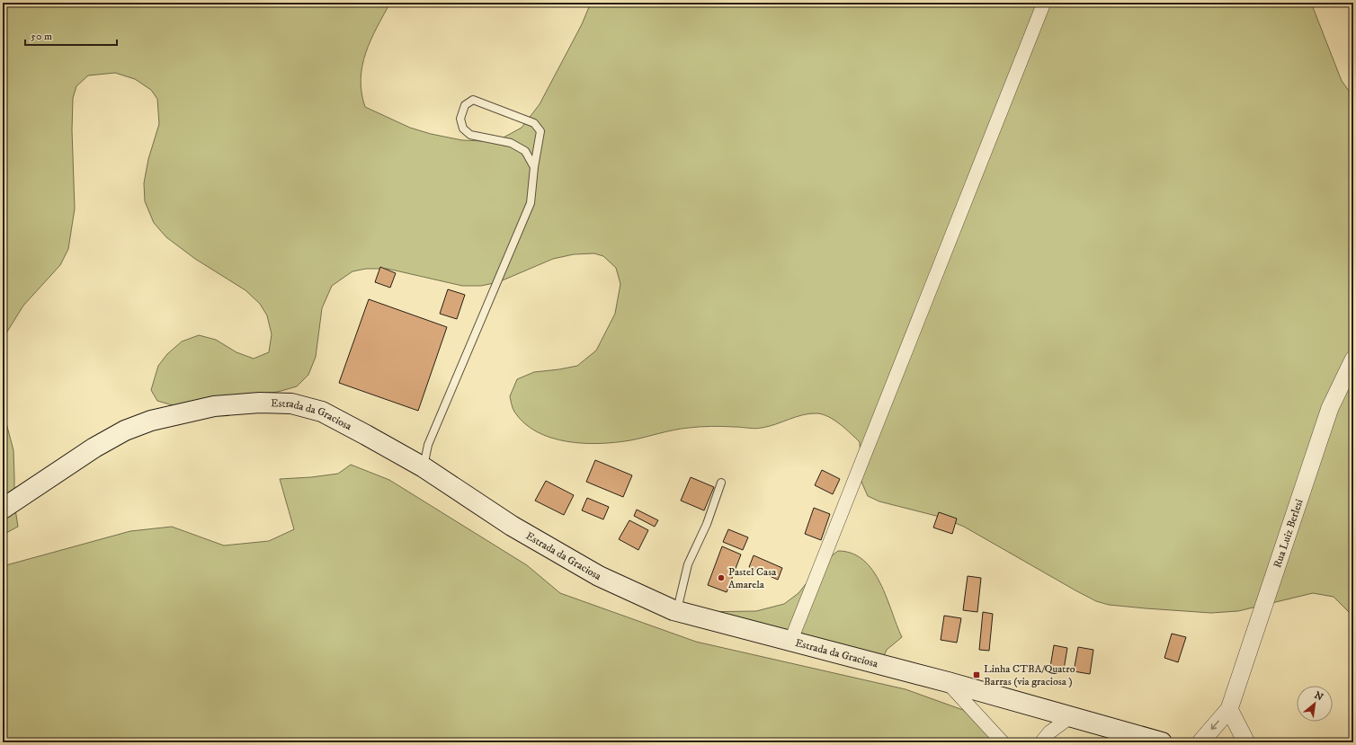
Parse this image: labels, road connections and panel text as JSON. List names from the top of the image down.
{
  "streets": {
    "main road": ["Estrada da Graciosa"],
    "street": ["Rua Luiz Berlesi"]
  },
  "places": {
    "other": ["Pastel Casa Amarela"],
    "transit": ["Linha CTBA/Quatro Barras (via graciosa )"]
  },
  "scale_bar": "50 m",
  "north": "top right"
}
